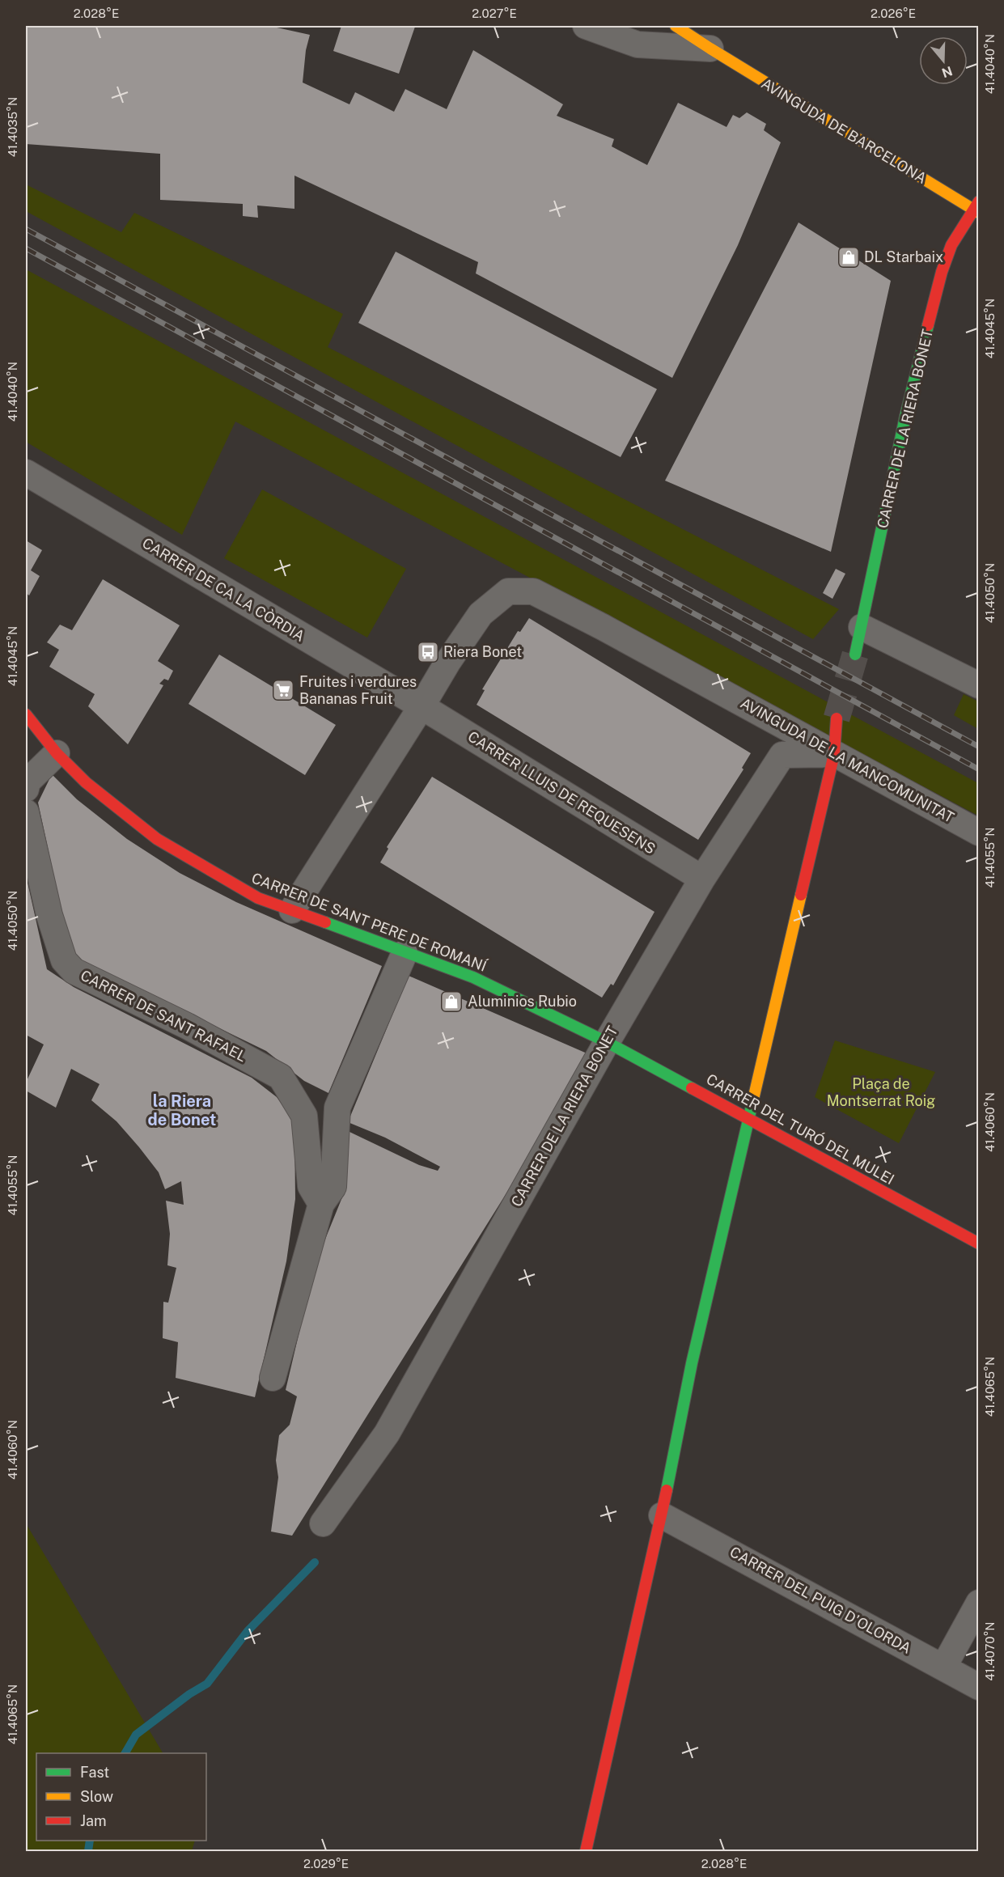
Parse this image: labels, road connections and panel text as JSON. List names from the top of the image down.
{
  "streets": {
    "street": [
      "AVINGUDA DE BARCELONA",
      "CARRER DE LA RIERA BONET",
      "CARRER DE CA LA CÒRDIA",
      "AVINGUDA DE LA MANCOMUNITAT",
      "CARRER LLUIS DE REQUESENS",
      "CARRER DE SANT PERE DE ROMANÍ",
      "CARRER DE SANT RAFAEL",
      "CARRER DEL TURÓ DEL MULEI",
      "CARRER DEL PUIG D'OLORDA"
    ]
  },
  "crossings": [
    ["AVINGUDA DE BARCELONA", "CARRER DE LA RIERA BONET"],
    ["CARRER DE LA RIERA BONET", "AVINGUDA DE LA MANCOMUNITAT"],
    ["CARRER DE LA RIERA BONET", "CARRER LLUIS DE REQUESENS"],
    ["CARRER DE LA RIERA BONET", "CARRER DE SANT PERE DE ROMANÍ"],
    ["CARRER DE LA RIERA BONET", "CARRER DEL TURÓ DEL MULEI"],
    ["CARRER DE CA LA CÒRDIA", "AVINGUDA DE LA MANCOMUNITAT"],
    ["CARRER DE CA LA CÒRDIA", "CARRER LLUIS DE REQUESENS"],
    ["AVINGUDA DE LA MANCOMUNITAT", "CARRER LLUIS DE REQUESENS"],
    ["CARRER DE SANT PERE DE ROMANÍ", "CARRER DEL TURÓ DEL MULEI"]
  ],
  "districts": ["la Riera de Bonet"],
  "parks": ["Plaça de Montserrat Roig"],
  "places": {
    "shop": ["DL Starbaix", "Aluminios Rubio"],
    "bus stop": ["Riera Bonet"],
    "supermarket": ["Fruites i verdures Bananas Fruit"]
  },
  "legend": ["Fast", "Slow", "Jam"],
  "north": "bottom",
  "coordinates": [
    "2.028°E",
    "2.027°E",
    "2.026°E",
    "41.4040°N",
    "41.4035°N",
    "41.4045°N",
    "41.4050°N",
    "41.4055°N",
    "41.4060°N",
    "41.4065°N",
    "41.4070°N",
    "2.029°E"
  ]
}
